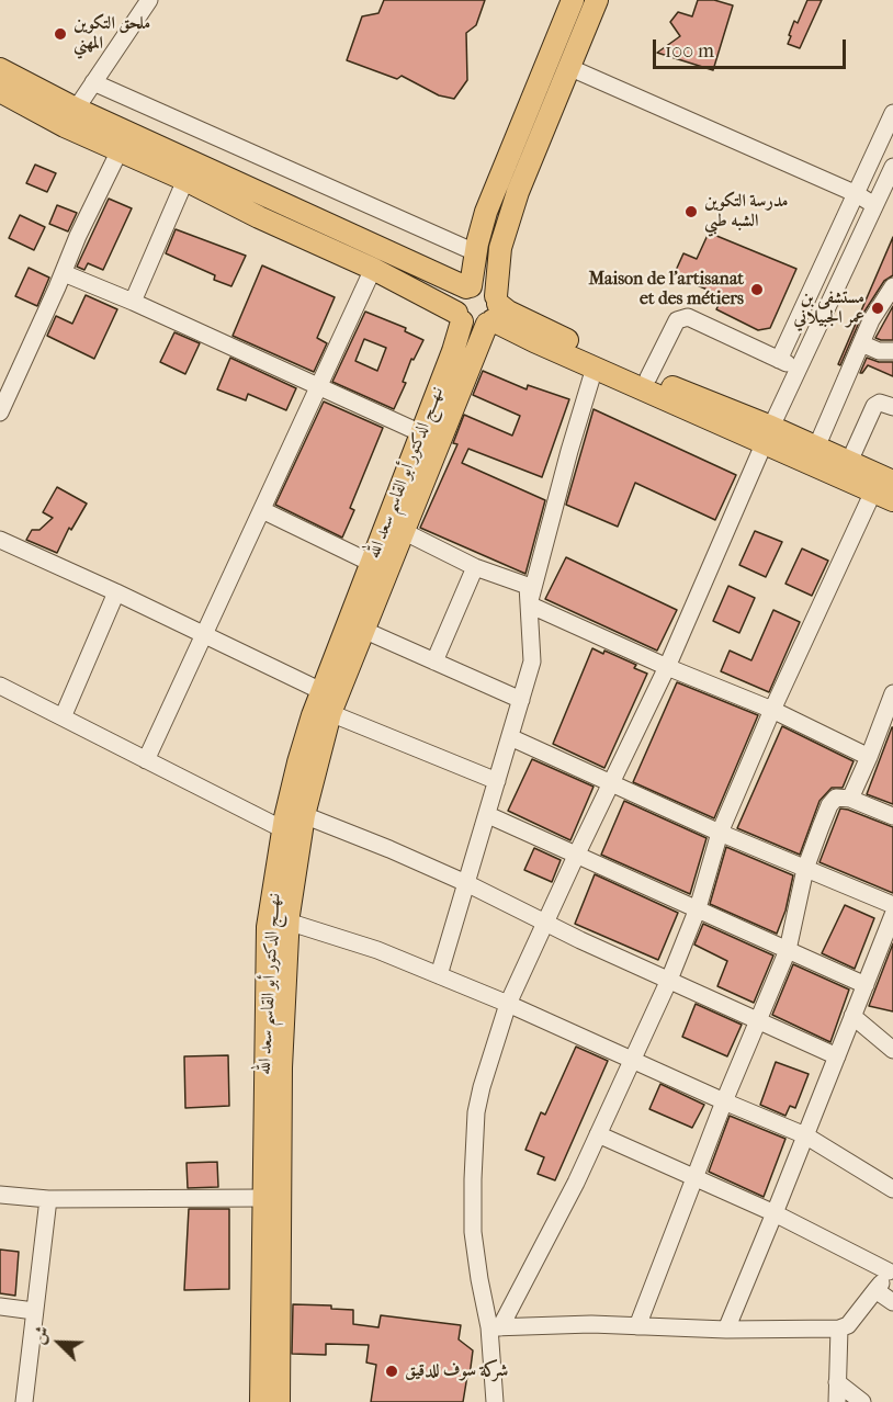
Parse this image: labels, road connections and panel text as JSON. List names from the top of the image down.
{
  "streets": {
    "main road": ["نـهـــج الدكتور أبو القاسم سعد الله"]
  },
  "places": [
    "ملحق التكوين المهني",
    "مدرسة التكوين الشبه طبي",
    "Maison de l'artisanat et des métiers",
    "مستشفى بن عمر الجبيلاني",
    "شركة سوف للدقيق"
  ],
  "scale_bar": "100 m",
  "north": "top left"
}
